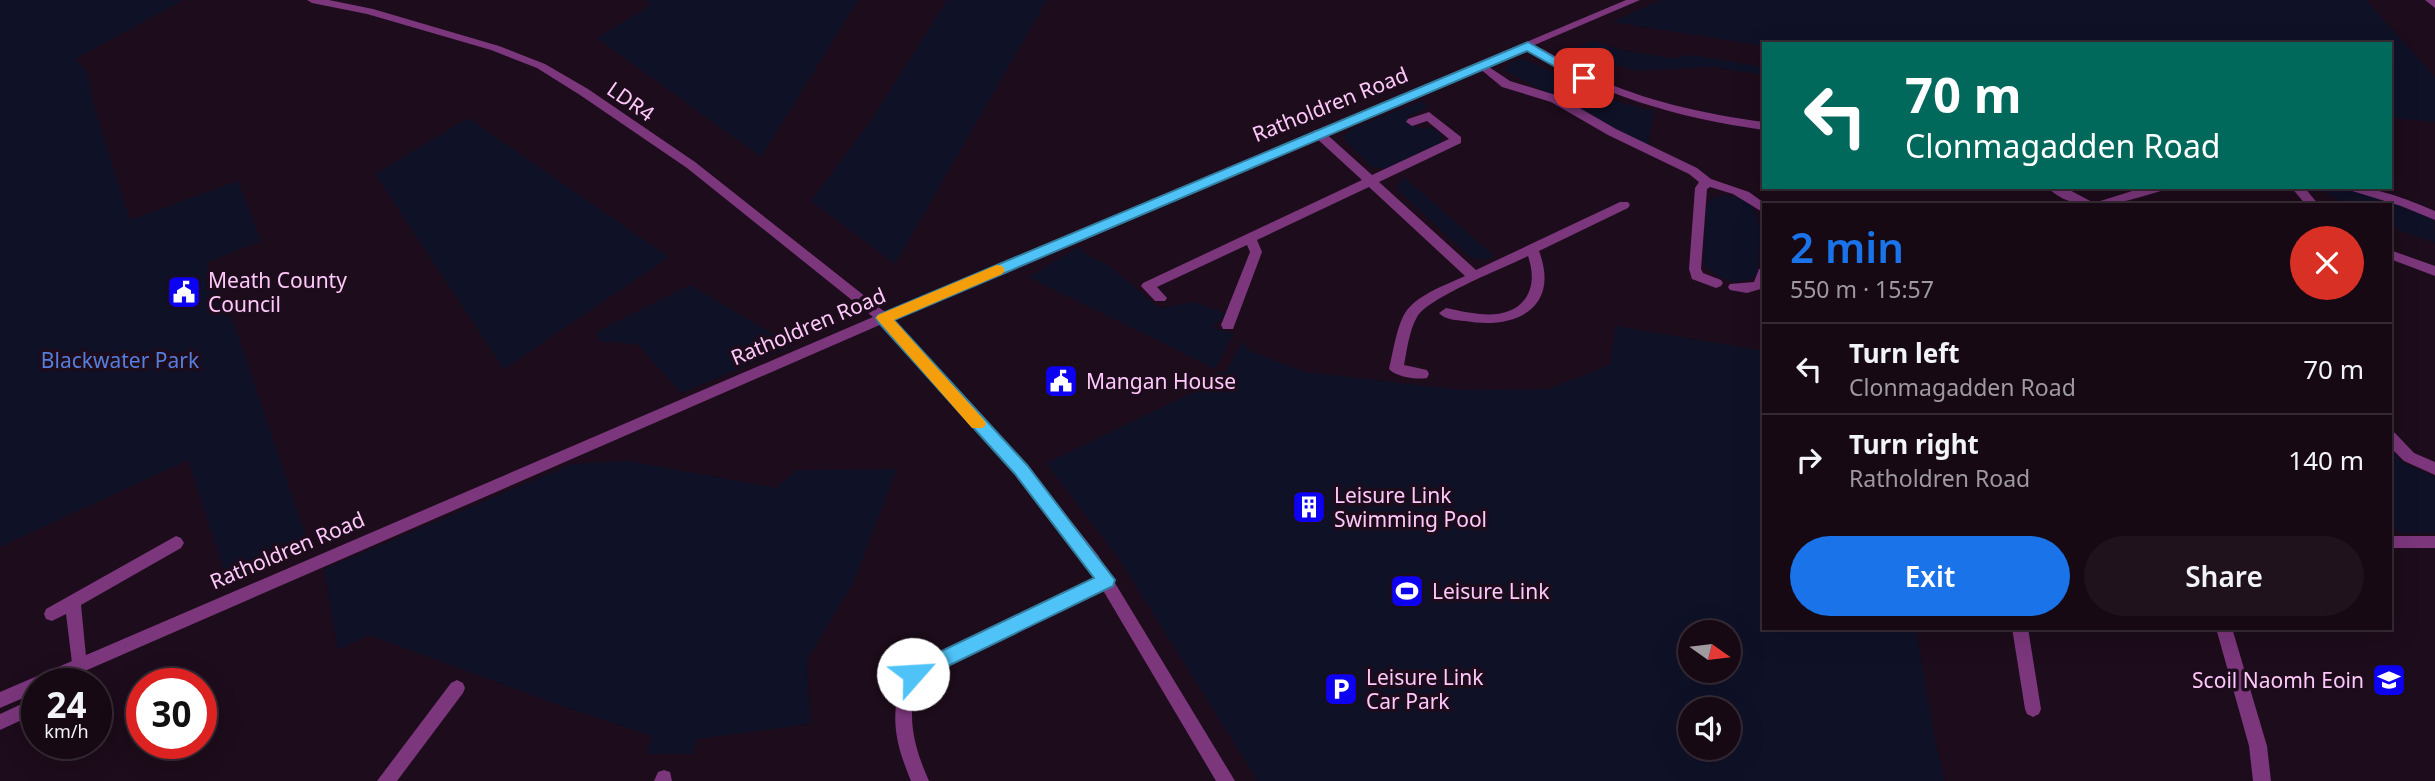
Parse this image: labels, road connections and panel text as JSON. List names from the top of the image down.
{
  "streets": {
    "street": ["LDR4", "Ratholdren Road"]
  },
  "crossings": [
    ["LDR4", "Ratholdren Road"]
  ],
  "parks": ["Blackwater Park"],
  "places": {
    "public building": ["Meath County Council", "Mangan House"],
    "building": ["Leisure Link Swimming Pool"],
    "sports": ["Leisure Link"],
    "school or university": ["Scoil Naomh Eoin"],
    "parking": ["Leisure Link Car Park"]
  },
  "north": "right",
  "page": {
    "turn": ["70 m", "Clonmagadden Road"],
    "heading": ["2 min", "550 m · 15:57"],
    "list": [
      {
        "name": "Turn left",
        "note": "Clonmagadden Road",
        "value": "70 m"
      },
      {
        "name": "Turn right",
        "note": "Ratholdren Road",
        "value": "140 m"
      }
    ],
    "buttons": ["Exit", "Share"],
    "speed": "24 km/h",
    "limit": "30"
  }
}
